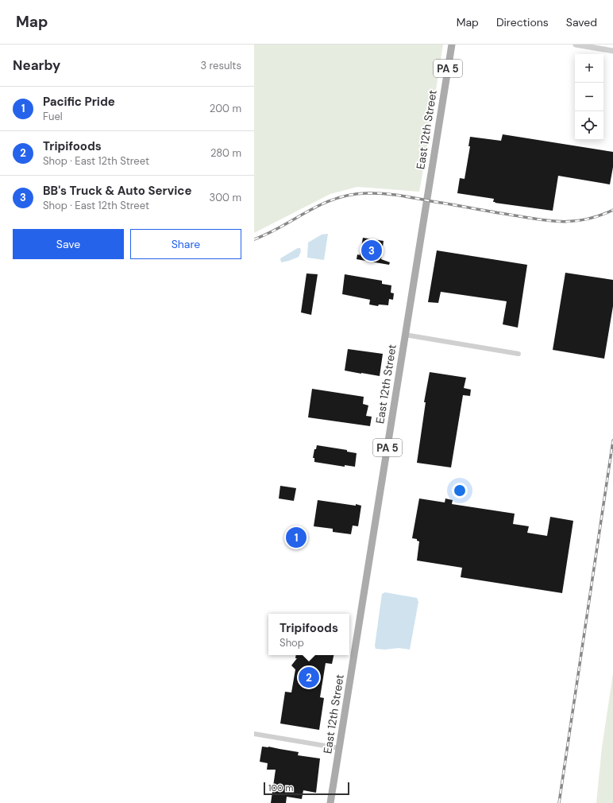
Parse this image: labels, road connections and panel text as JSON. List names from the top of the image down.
{
  "streets": {
    "main road": ["PA 5", "East 12th Street"]
  },
  "scale_bar": "100 m",
  "page": {
    "header": "Map",
    "nav": ["Map", "Directions", "Saved"],
    "heading": ["Nearby", "3 results"],
    "map_buttons": ["+", "−"],
    "list": [
      {
        "mark": "1",
        "name": "Pacific Pride",
        "note": "Fuel",
        "value": "200 m"
      },
      {
        "mark": "2",
        "name": "Tripifoods",
        "note": "Shop · East 12th Street",
        "value": "280 m"
      },
      {
        "mark": "3",
        "name": "BB's Truck & Auto Service",
        "note": "Shop · East 12th Street",
        "value": "300 m"
      }
    ],
    "buttons": ["Save", "Share"],
    "pins": ["3", "1", "2"],
    "popup": ["Tripifoods", "Shop"],
    "scale": "100 m"
  }
}
